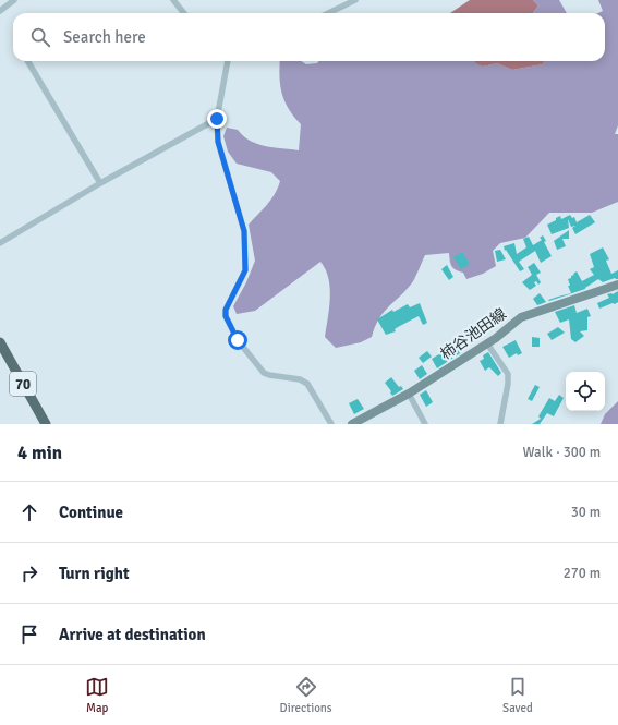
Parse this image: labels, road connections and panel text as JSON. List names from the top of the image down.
{
  "streets": {
    "main road": ["柿谷池田線", "70"]
  },
  "page": {
    "search": "Search here",
    "heading": ["4 min", "Walk · 300 m"],
    "list": [
      ["Continue", "30 m"],
      ["Turn right", "270 m"],
      "Arrive at destination"
    ],
    "nav": ["Map", "Directions", "Saved"]
  }
}
